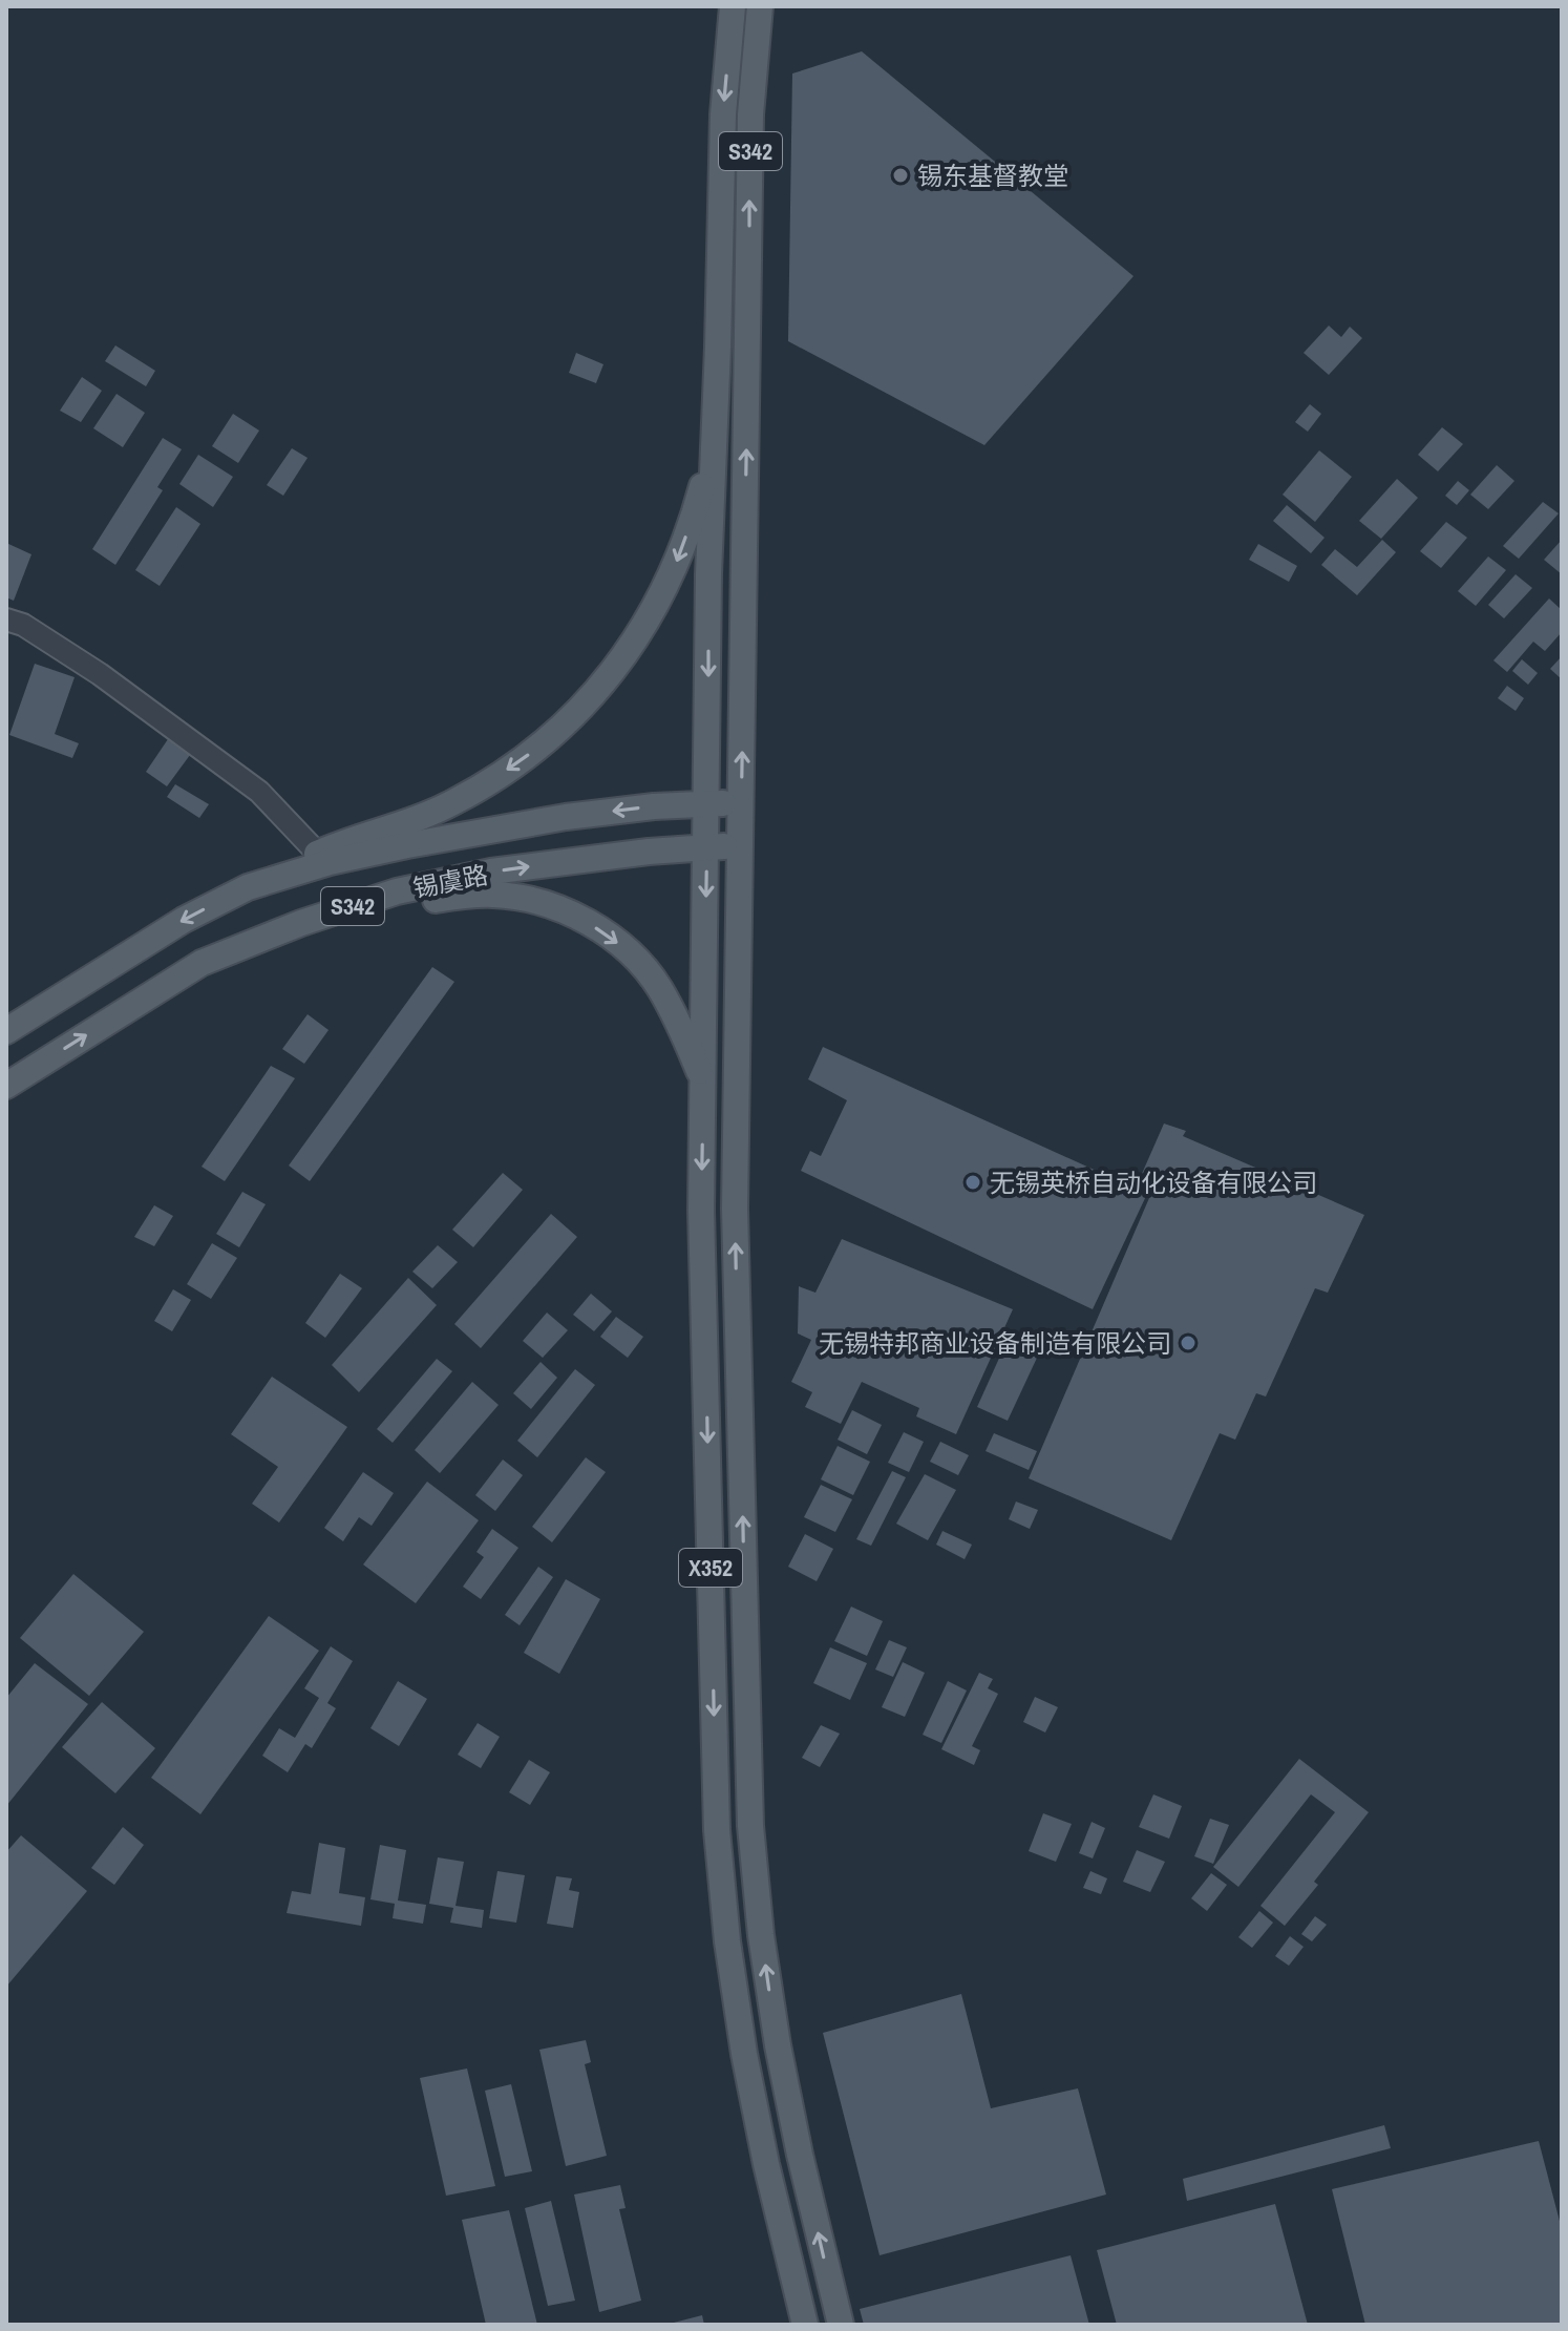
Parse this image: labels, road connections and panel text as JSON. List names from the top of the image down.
{
  "streets": {
    "main road": ["S342", "锡虞路", "X352"]
  },
  "crossings": [
    ["S342", "锡虞路"],
    ["S342", "X352"],
    ["锡虞路", "X352"]
  ],
  "places": ["锡东基督教堂", "无锡英桥自动化设备有限公司", "无锡特邦商业设备制造有限公司"]
}
